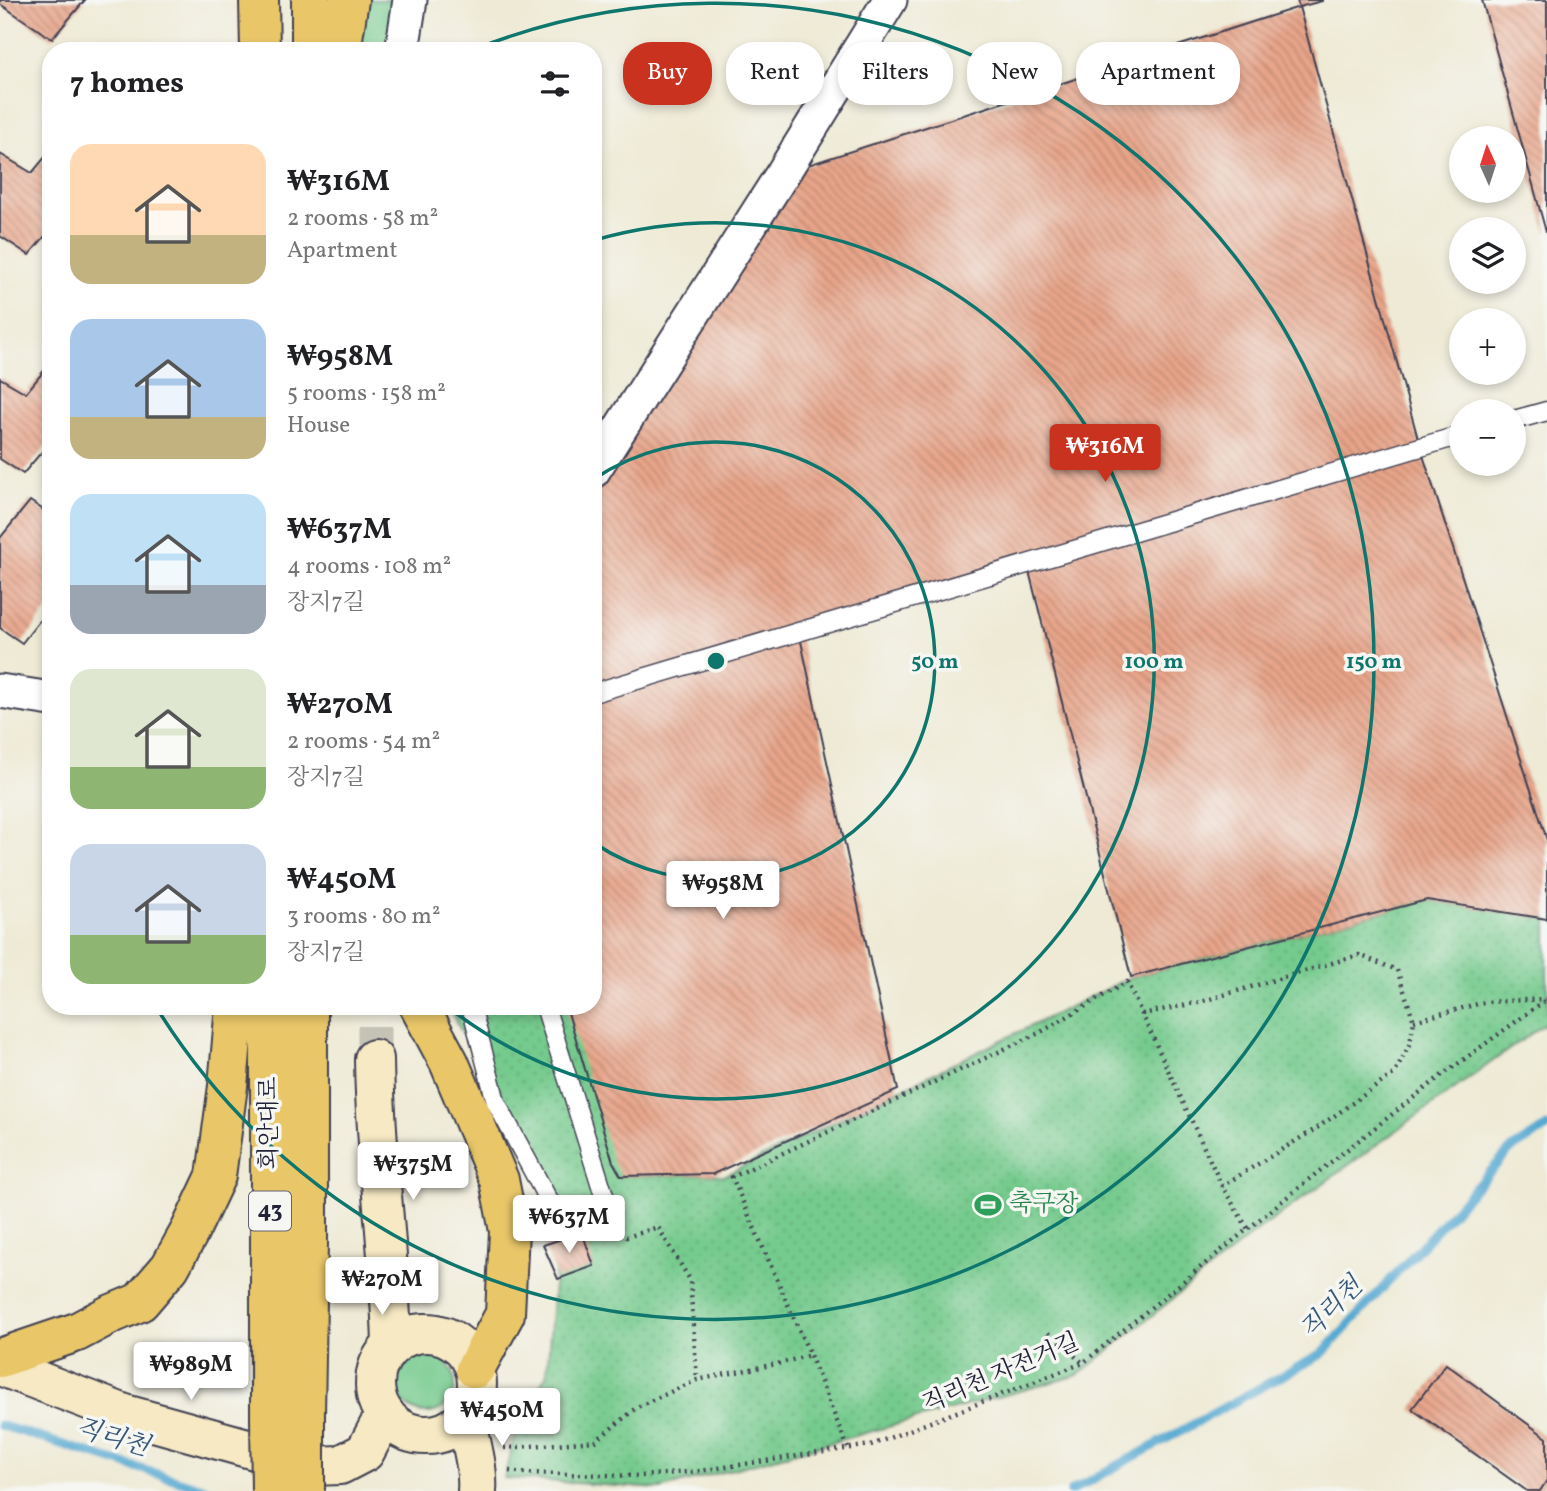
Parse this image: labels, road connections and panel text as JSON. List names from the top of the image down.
{
  "streets": {
    "highway": ["회안대로", "43"],
    "path": ["직리천 자전거길"]
  },
  "crossings": [
    ["회안대로", "43"]
  ],
  "water": ["직리천"],
  "places": {
    "sports": ["축구장"]
  },
  "north": "top",
  "page": {
    "chip": [
      "Buy",
      "Rent",
      "Filters",
      "New",
      "Apartment"
    ],
    "heading": "7 homes",
    "map_buttons": ["+", "−"],
    "list": [
      {
        "name": "₩316M",
        "note": "2 rooms · 58 m² · Apartment"
      },
      {
        "name": "₩958M",
        "note": "5 rooms · 158 m² · House"
      },
      {
        "name": "₩637M",
        "note": "4 rooms · 108 m² · 장지7길"
      },
      {
        "name": "₩270M",
        "note": "2 rooms · 54 m² · 장지7길"
      },
      {
        "name": "₩450M",
        "note": "3 rooms · 80 m² · 장지7길"
      }
    ],
    "price": [
      "₩316M",
      "₩958M",
      "₩375M",
      "₩637M",
      "₩270M",
      "₩989M",
      "₩450M"
    ]
  },
  "rings": ["50 m", "100 m", "150 m"]
}
